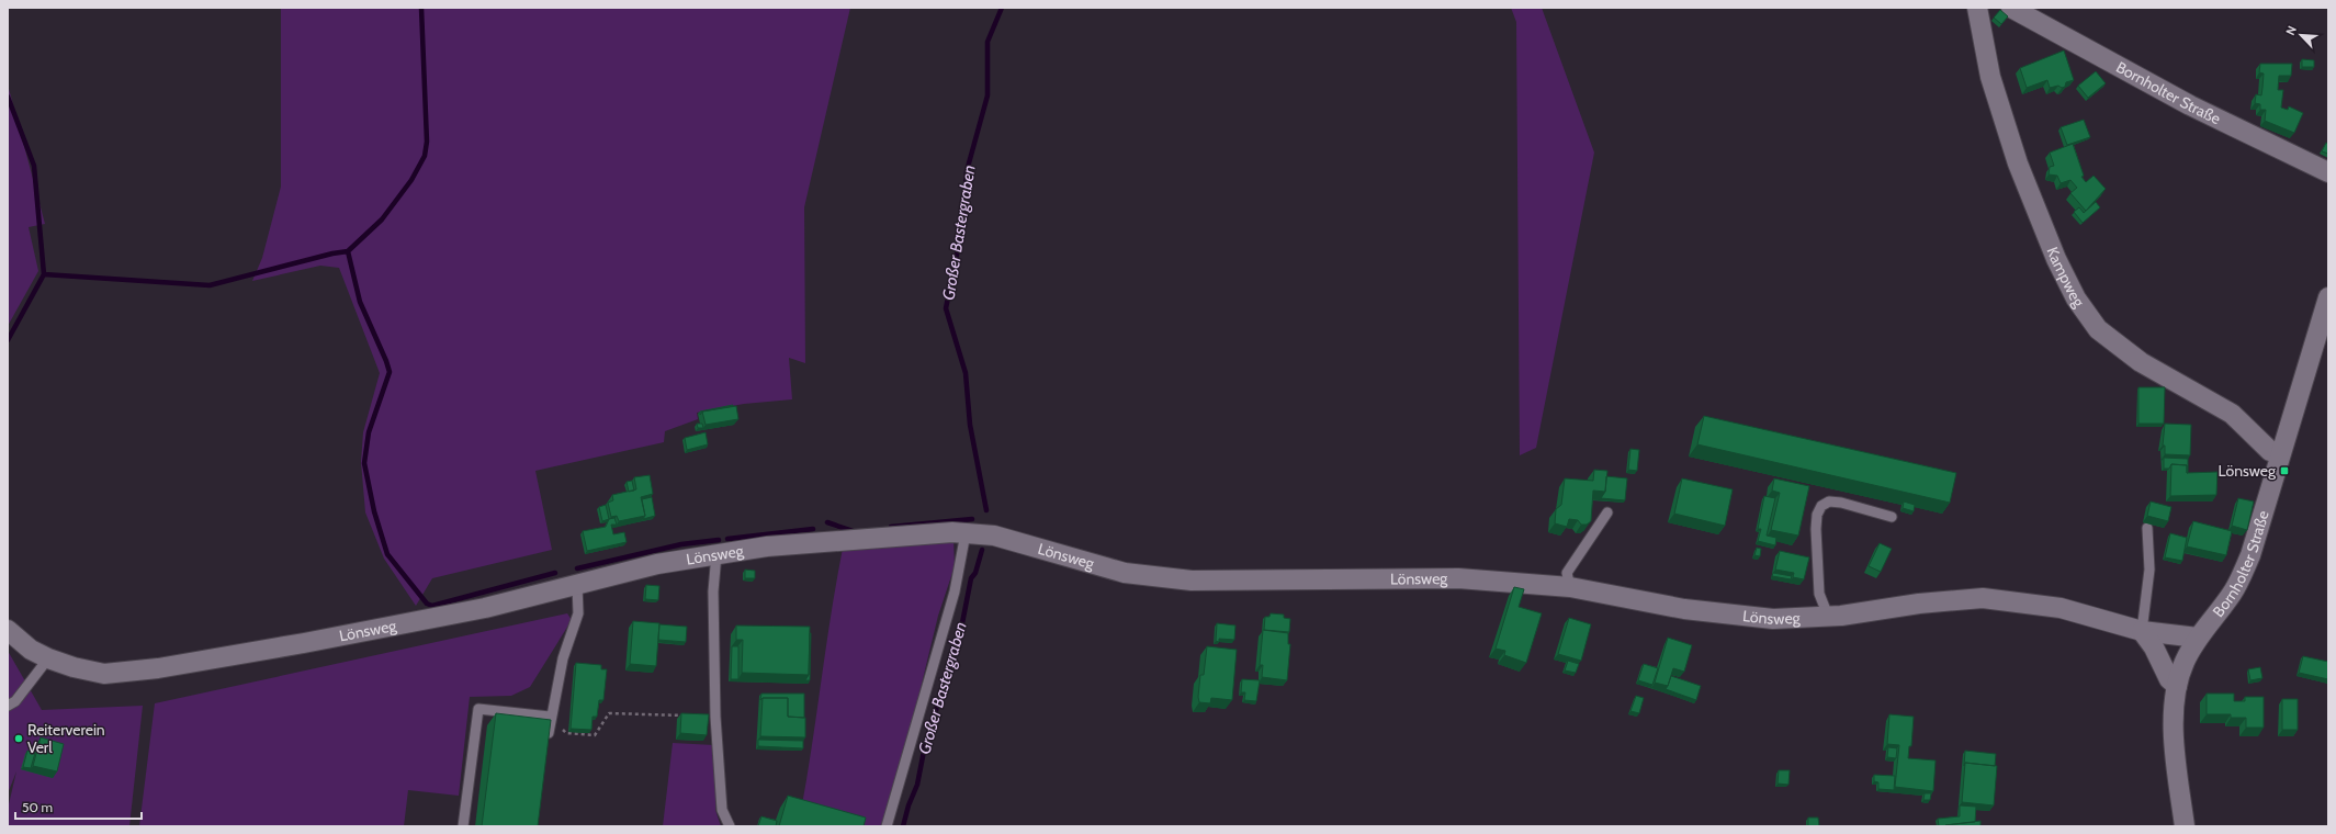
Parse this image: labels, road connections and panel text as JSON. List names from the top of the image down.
{
  "streets": {
    "street": ["Bornholter Straße", "Kampweg", "Lönsweg"]
  },
  "crossings": [
    ["Bornholter Straße", "Kampweg"],
    ["Bornholter Straße", "Lönsweg"]
  ],
  "water": ["Großer Bastergraben"],
  "places": {
    "transit": ["Lönsweg"],
    "other": ["Reiterverein Verl"]
  },
  "scale_bar": "50 m",
  "north": "top left"
}
